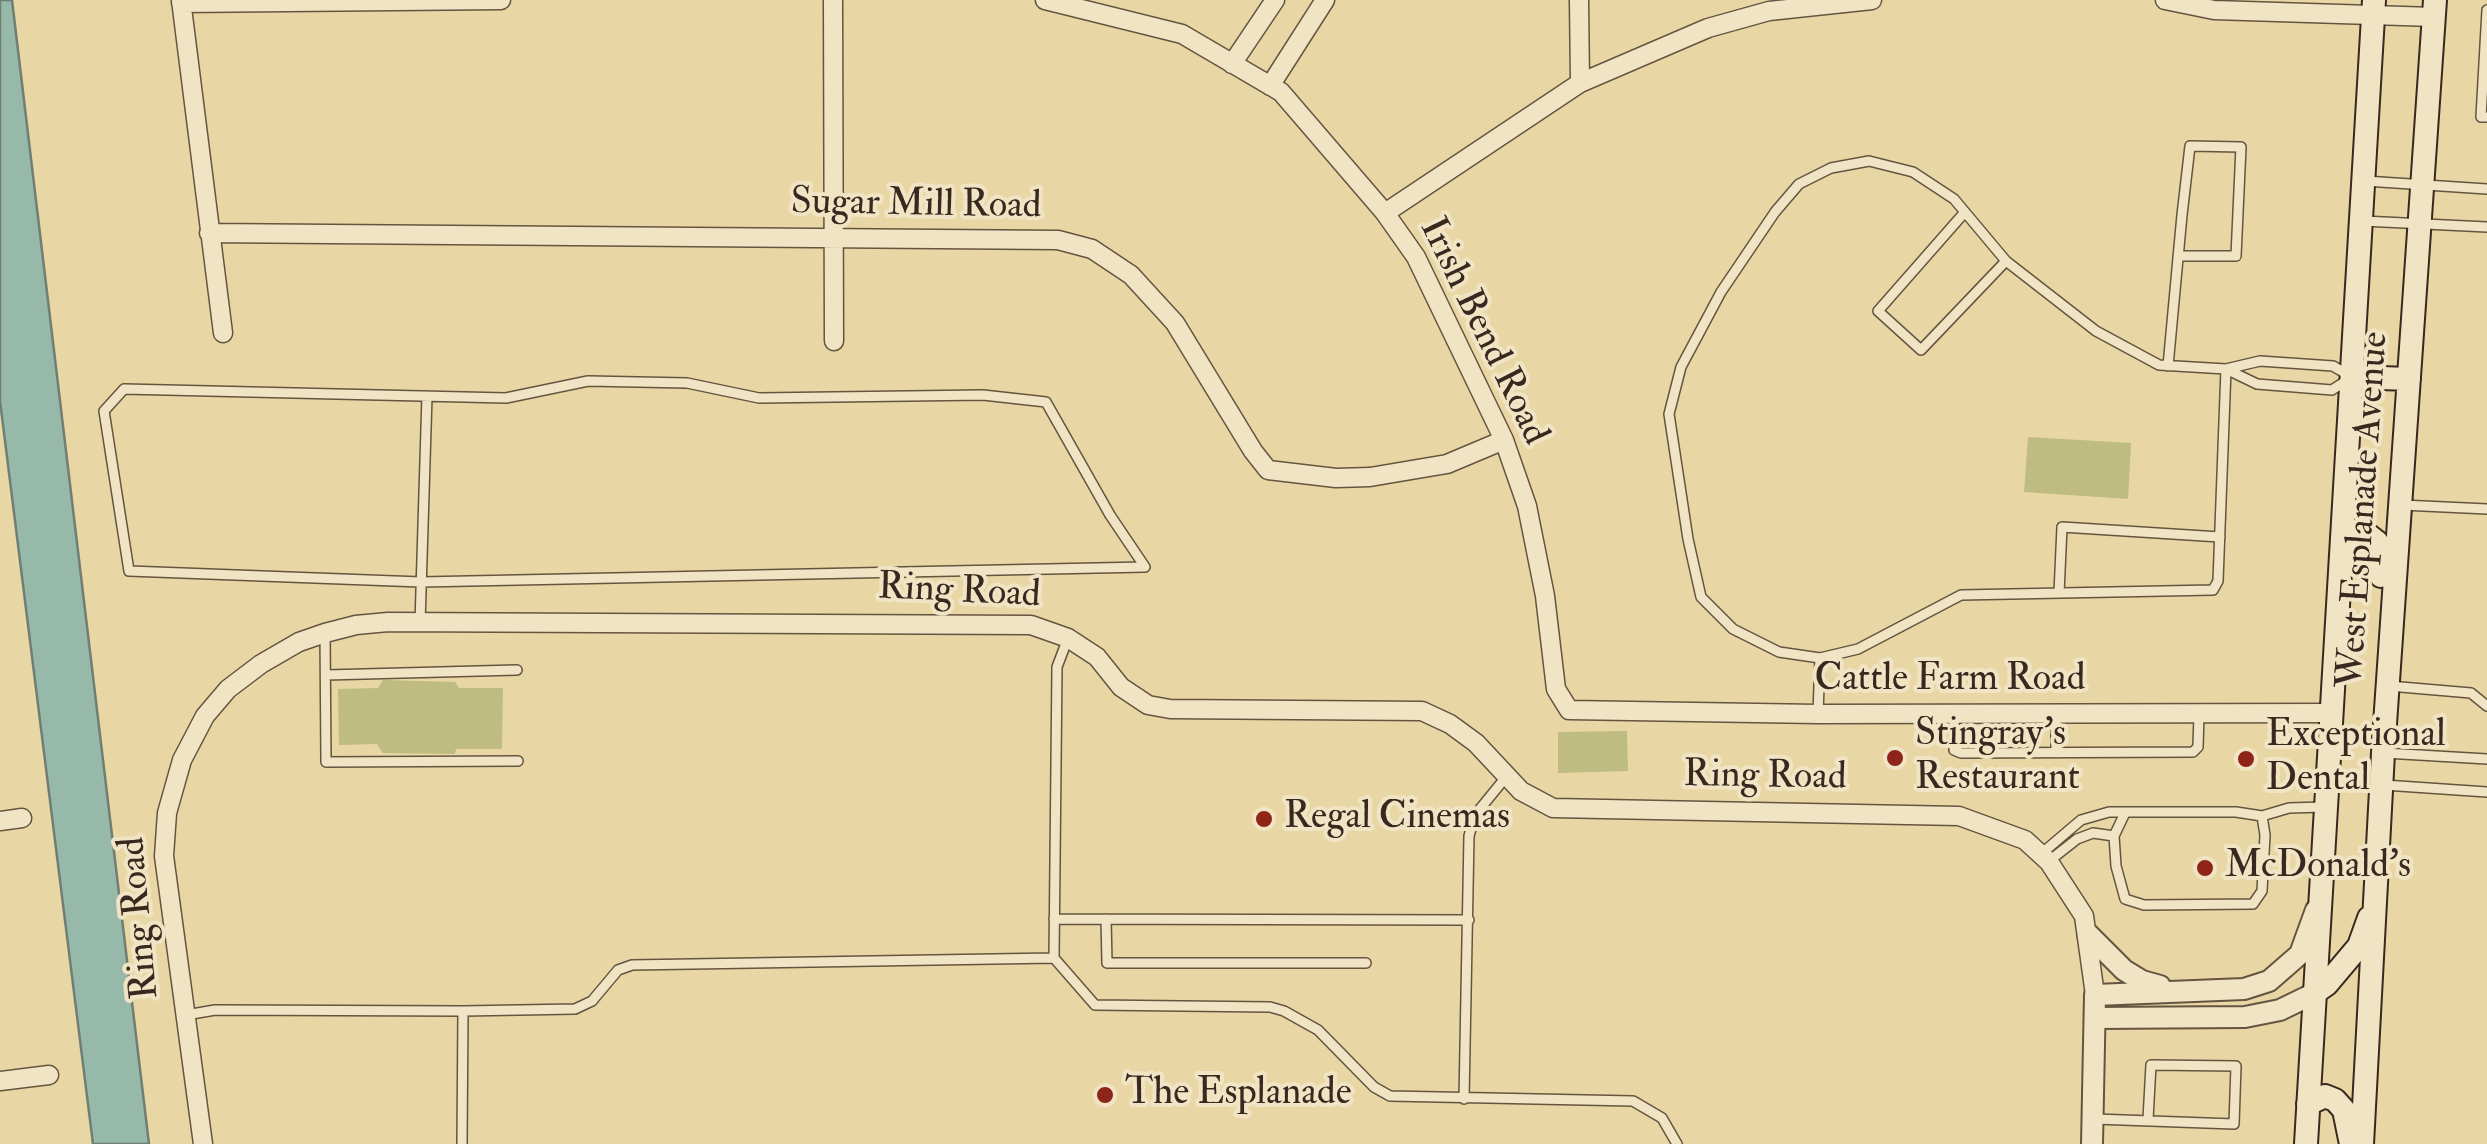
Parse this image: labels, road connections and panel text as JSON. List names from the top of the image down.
{
  "streets": {
    "main road": ["West Esplanade Avenue"],
    "street": [
      "Sugar Mill Road",
      "Irish Bend Road",
      "Ring Road",
      "Cattle Farm Road"
    ]
  },
  "crossings": [
    ["Sugar Mill Road", "Irish Bend Road"],
    ["Irish Bend Road", "Cattle Farm Road"],
    ["West Esplanade Avenue", "Cattle Farm Road"]
  ],
  "places": [
    "Stingray's Restaurant",
    "Exceptional Dental",
    "Regal Cinemas",
    "McDonald's",
    "The Esplanade"
  ]
}
